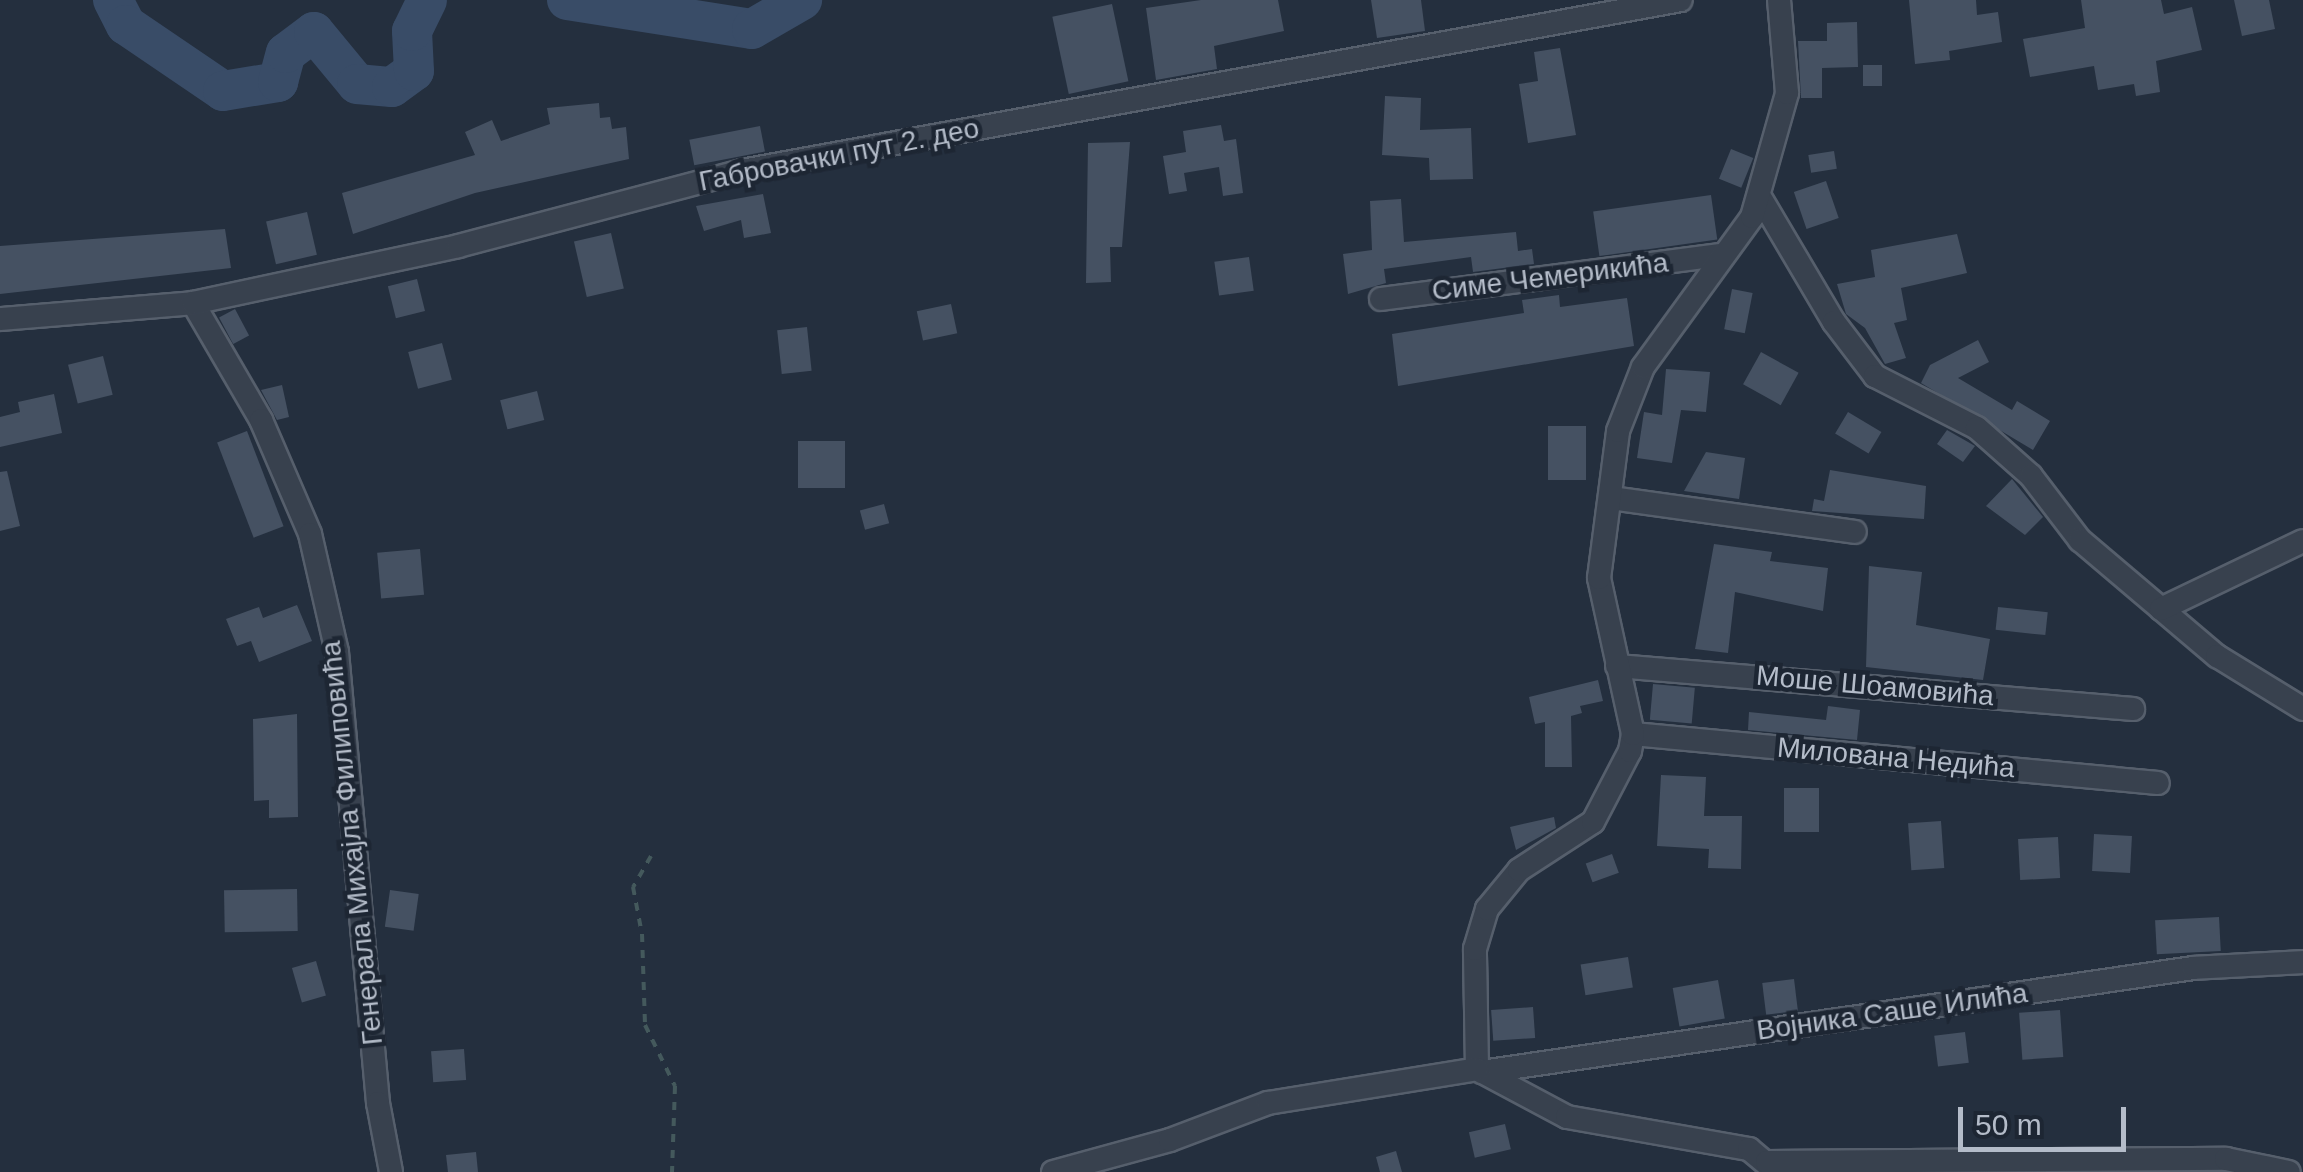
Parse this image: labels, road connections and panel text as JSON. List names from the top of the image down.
{
  "streets": {
    "street": [
      "Габровачки пут 2. део",
      "Симе Чемерикића",
      "Моше Шоамовића",
      "Милована Недића",
      "Генерала Михајла Филиповића",
      "Војника Саше Илића"
    ]
  },
  "crossings": [
    ["Габровачки пут 2. део", "Генерала Михајла Филиповића"]
  ],
  "scale_bar": "50 m"
}
